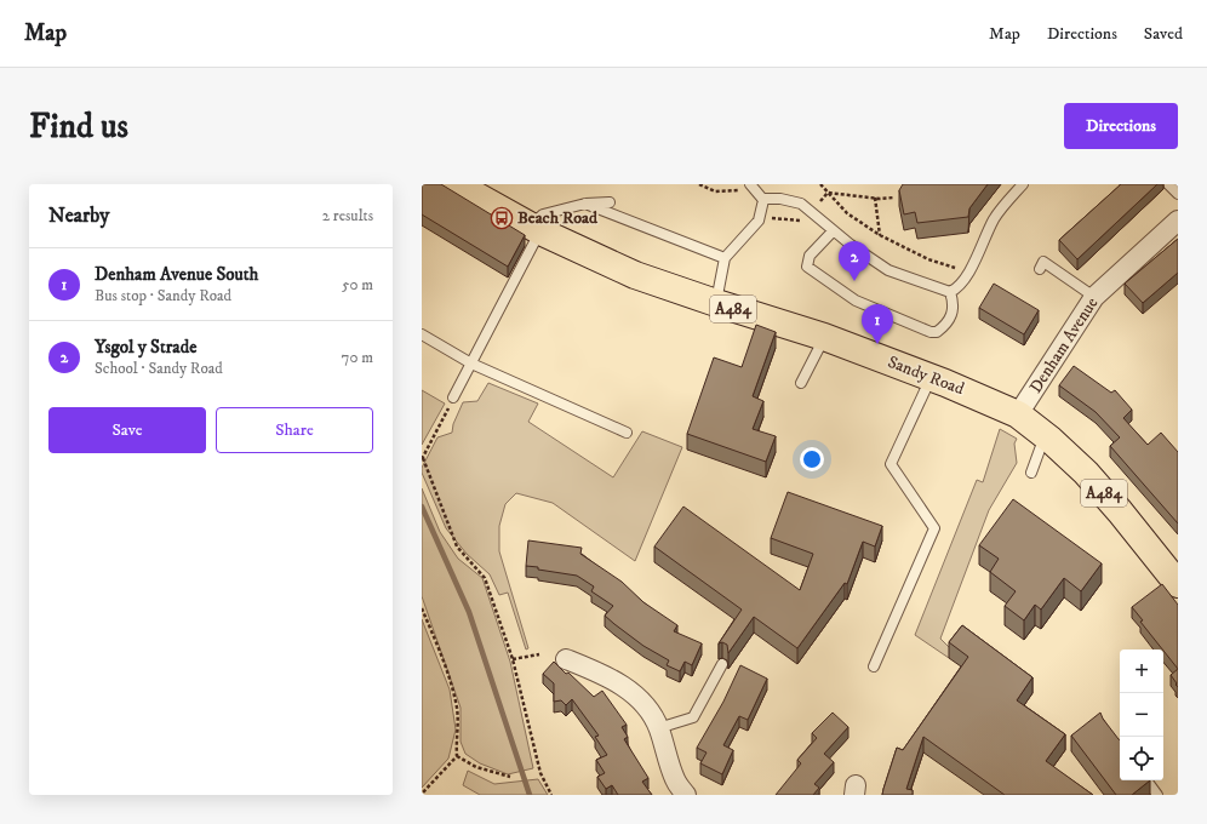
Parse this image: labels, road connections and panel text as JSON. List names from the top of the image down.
{
  "streets": {
    "main road": ["A484", "Sandy Road"],
    "street": ["Denham Avenue"]
  },
  "crossings": [
    ["Denham Avenue", "Sandy Road"]
  ],
  "places": {
    "bus stop": ["Beach Road"]
  },
  "page": {
    "header": "Map",
    "nav": ["Map", "Directions", "Saved"],
    "buttons": [
      "Directions",
      ["Save", "Share"]
    ],
    "title": "Find us",
    "heading": ["Nearby", "2 results"],
    "pins": ["2", "1"],
    "list": [
      {
        "mark": "1",
        "name": "Denham Avenue South",
        "note": "Bus stop · Sandy Road",
        "value": "50 m"
      },
      {
        "mark": "2",
        "name": "Ysgol y Strade",
        "note": "School · Sandy Road",
        "value": "70 m"
      }
    ],
    "map_buttons": ["+", "−"]
  }
}
